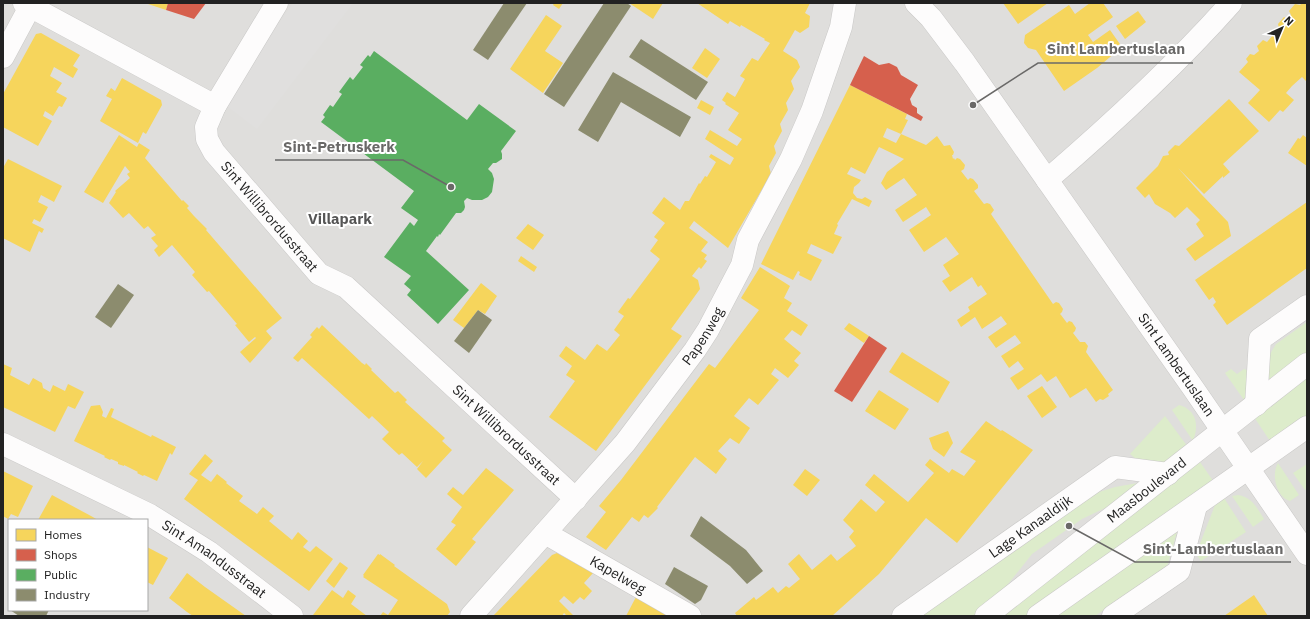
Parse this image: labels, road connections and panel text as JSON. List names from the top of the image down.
{
  "streets": {
    "street": [
      "Sint Willibrordusstraat",
      "Papenweg",
      "Sint Lambertuslaan",
      "Maasboulevard",
      "Lage Kanaaldijk",
      "Sint Amandusstraat",
      "Kapelweg"
    ]
  },
  "crossings": [
    ["Sint Willibrordusstraat", "Papenweg"],
    ["Papenweg", "Kapelweg"],
    ["Sint Lambertuslaan", "Maasboulevard"],
    ["Maasboulevard", "Lage Kanaaldijk"]
  ],
  "districts": ["Villapark"],
  "places": ["Sint Lambertuslaan", "Sint-Petruskerk", "Sint-Lambertuslaan"],
  "legend": [
    "Homes",
    "Shops",
    "Public",
    "Industry"
  ],
  "north": "top right"
}
